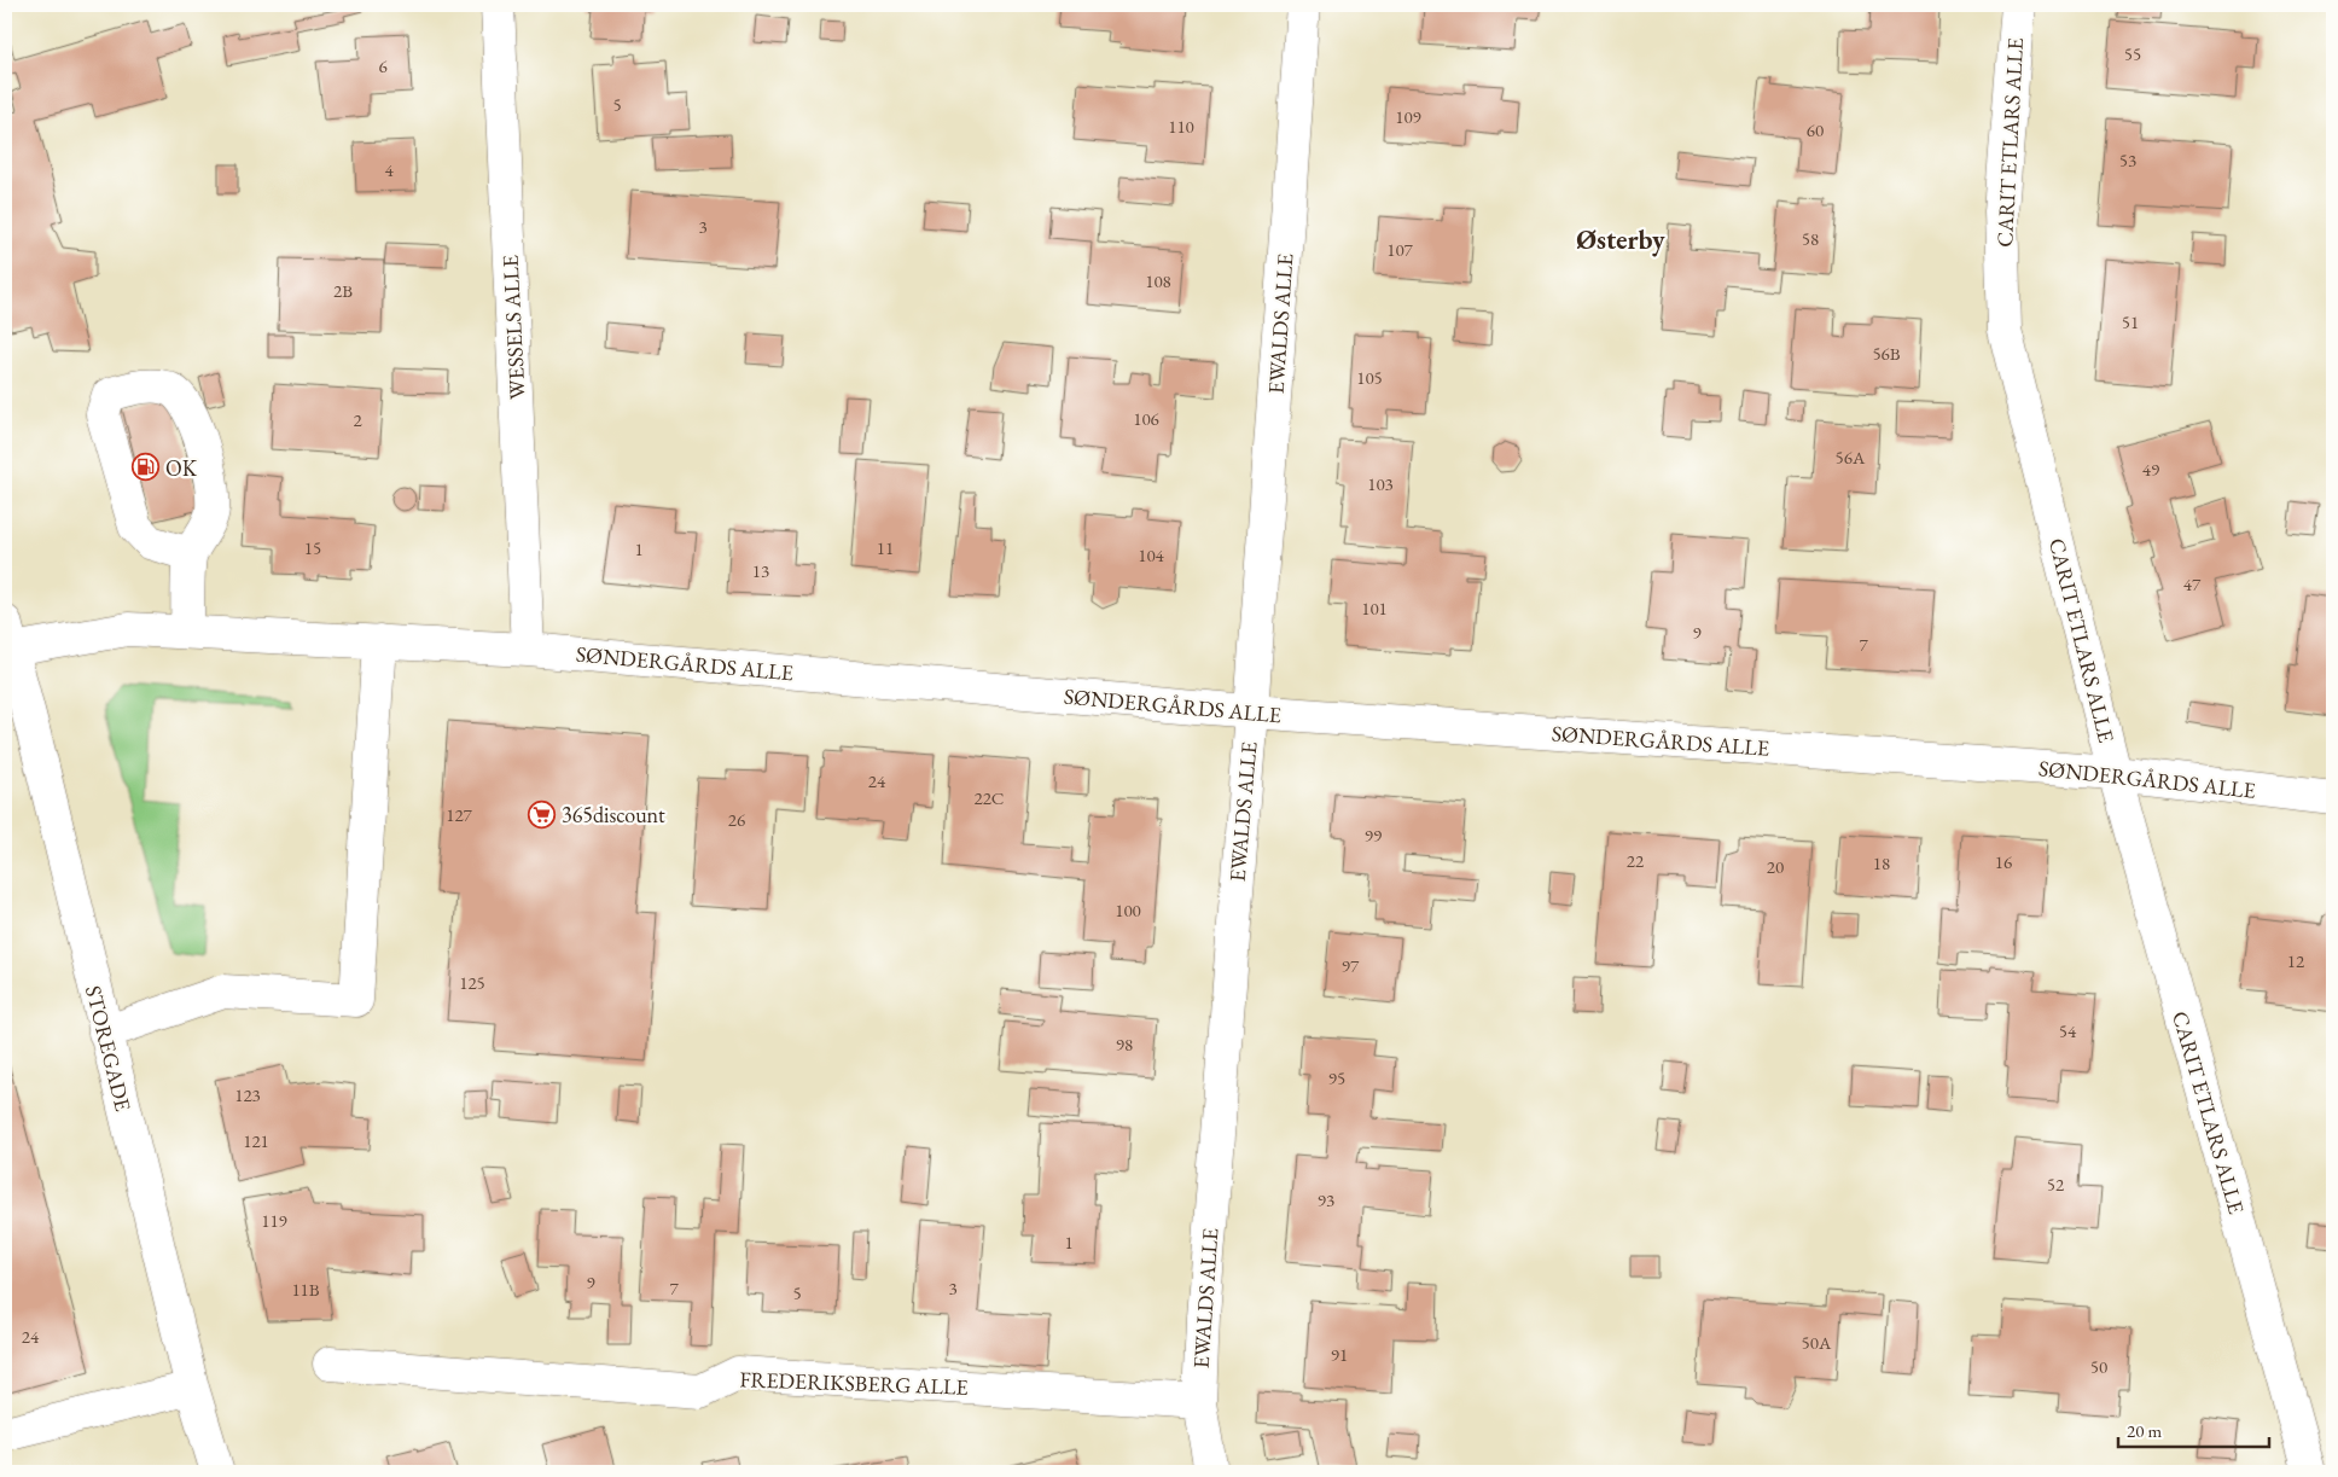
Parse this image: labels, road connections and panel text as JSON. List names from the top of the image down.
{
  "streets": {
    "street": [
      "CARIT ETLARS ALLE",
      "EWALDS ALLE",
      "WESSELS ALLE",
      "SØNDERGÅRDS ALLE",
      "STOREGADE",
      "FREDERIKSBERG ALLE"
    ]
  },
  "crossings": [
    ["CARIT ETLARS ALLE", "SØNDERGÅRDS ALLE"],
    ["EWALDS ALLE", "SØNDERGÅRDS ALLE"],
    ["EWALDS ALLE", "FREDERIKSBERG ALLE"],
    ["WESSELS ALLE", "SØNDERGÅRDS ALLE"],
    ["SØNDERGÅRDS ALLE", "STOREGADE"]
  ],
  "districts": ["Østerby"],
  "places": {
    "fuel station": ["OK"],
    "supermarket": ["365discount"]
  },
  "house_numbers": [
    "55",
    "6",
    "5",
    "109",
    "110",
    "60",
    "53",
    "4",
    "3",
    "58",
    "107",
    "108",
    "2B",
    "51",
    "56B",
    "105",
    "106",
    "2",
    "56A",
    "49",
    "103",
    "15",
    "11",
    "1",
    "104",
    "13",
    "47",
    "101",
    "9",
    "7",
    "24",
    "22C",
    "127",
    "26",
    "99",
    "22",
    "16",
    "18",
    "20",
    "100",
    "12",
    "97",
    "125",
    "54",
    "98",
    "95",
    "123",
    "121",
    "52",
    "93",
    "119",
    "1",
    "9",
    "7",
    "3",
    "11B",
    "5",
    "24",
    "50A",
    "91",
    "50"
  ],
  "scale_bar": "20 m"
}
